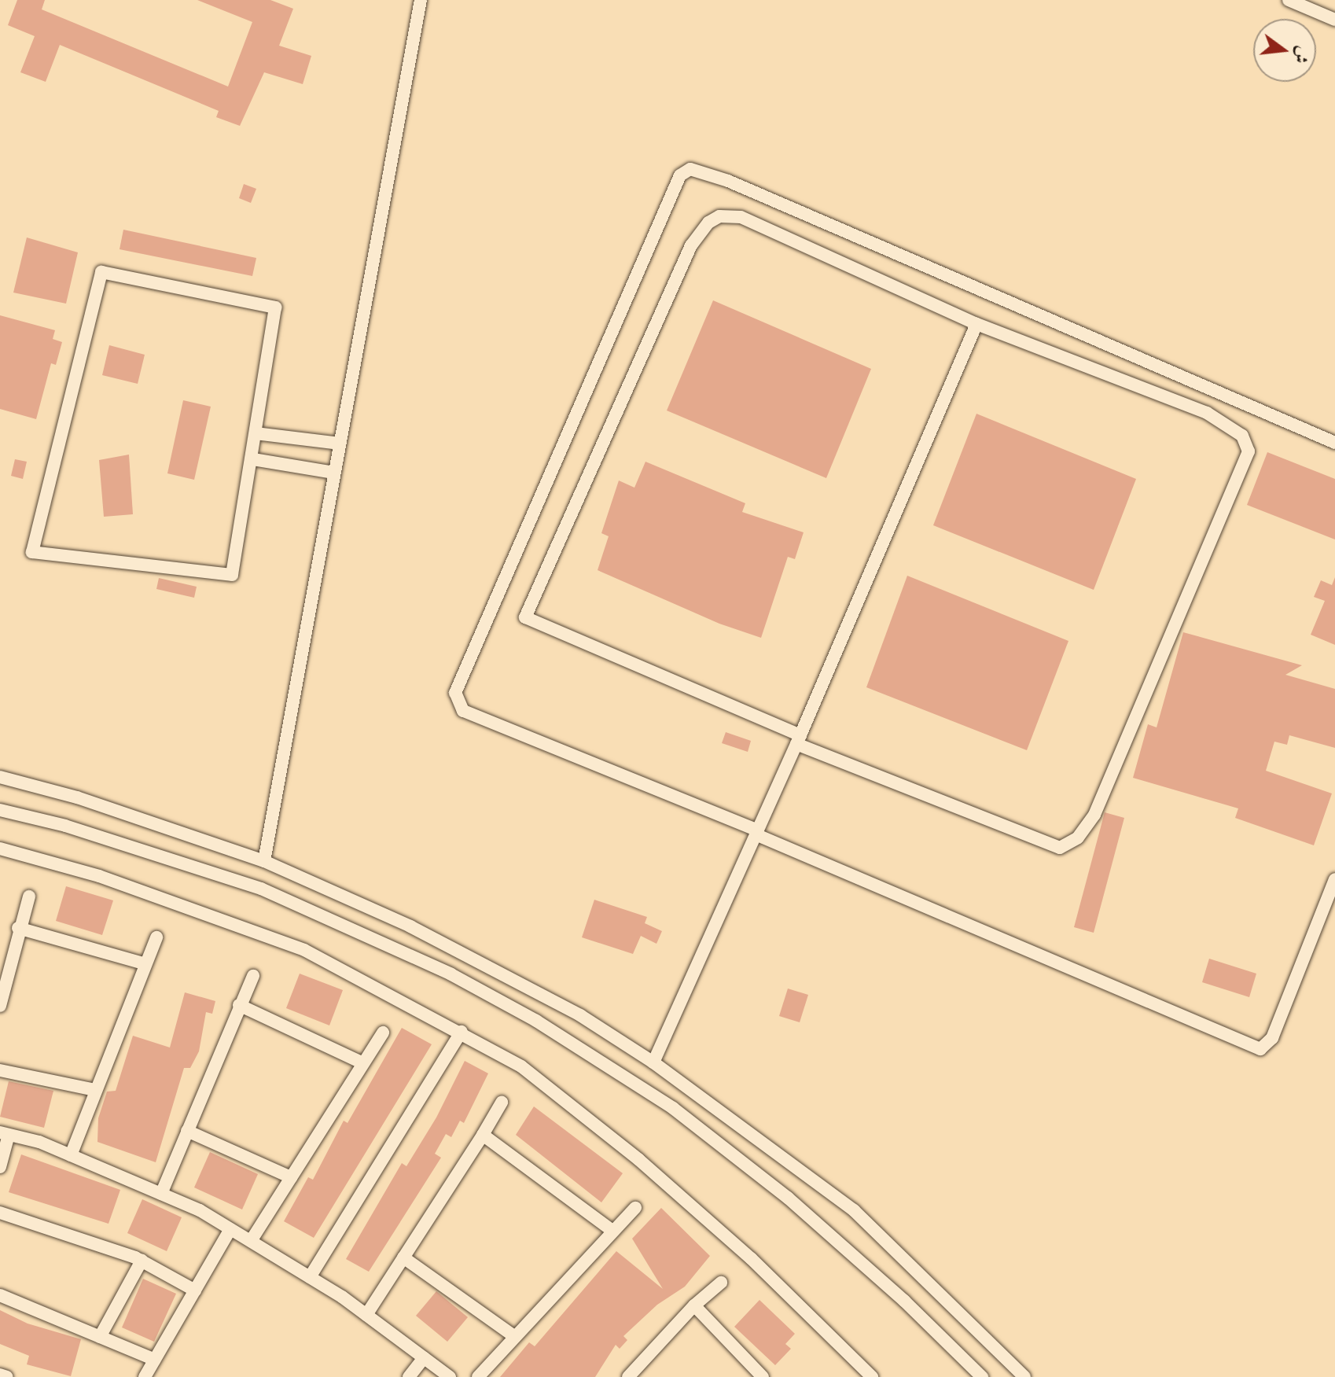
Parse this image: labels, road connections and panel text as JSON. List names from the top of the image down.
{
  "north": "right"
}
